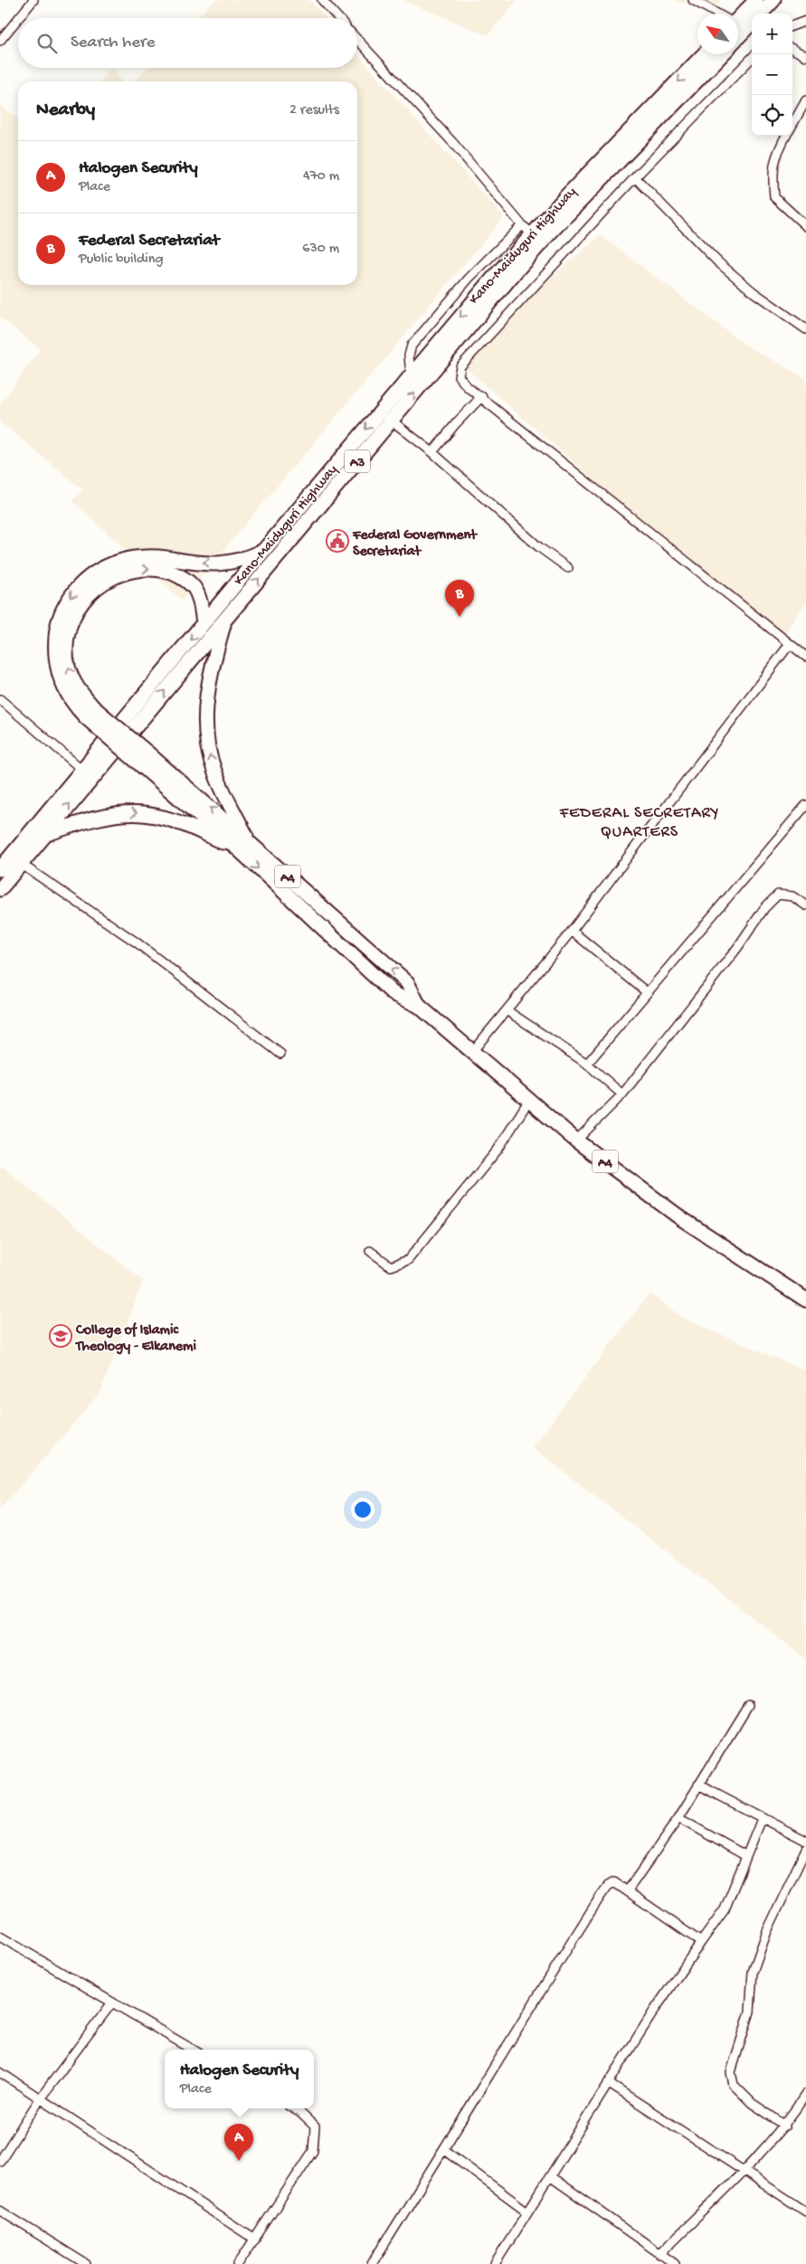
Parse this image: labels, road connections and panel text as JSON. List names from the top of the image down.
{
  "streets": {
    "highway": ["Kano-Maiduguri Highway", "A3", "A4"]
  },
  "crossings": [
    ["Kano-Maiduguri Highway", "A4"]
  ],
  "districts": ["FEDERAL SECRETARY QUARTERS"],
  "places": {
    "public building": ["Federal Government Secretariat"],
    "school or university": ["College of Islamic Theology - Elkanemi"]
  },
  "north": "top left",
  "page": {
    "map_buttons": ["+", "−"],
    "search": "Search here",
    "heading": ["Nearby", "2 results"],
    "list": [
      {
        "mark": "A",
        "name": "Halogen Security",
        "note": "Place",
        "value": "470 m"
      },
      {
        "mark": "B",
        "name": "Federal Secretariat",
        "note": "Public building",
        "value": "630 m"
      }
    ],
    "pins": ["B", "A"],
    "popup": ["Halogen Security", "Place"]
  }
}
